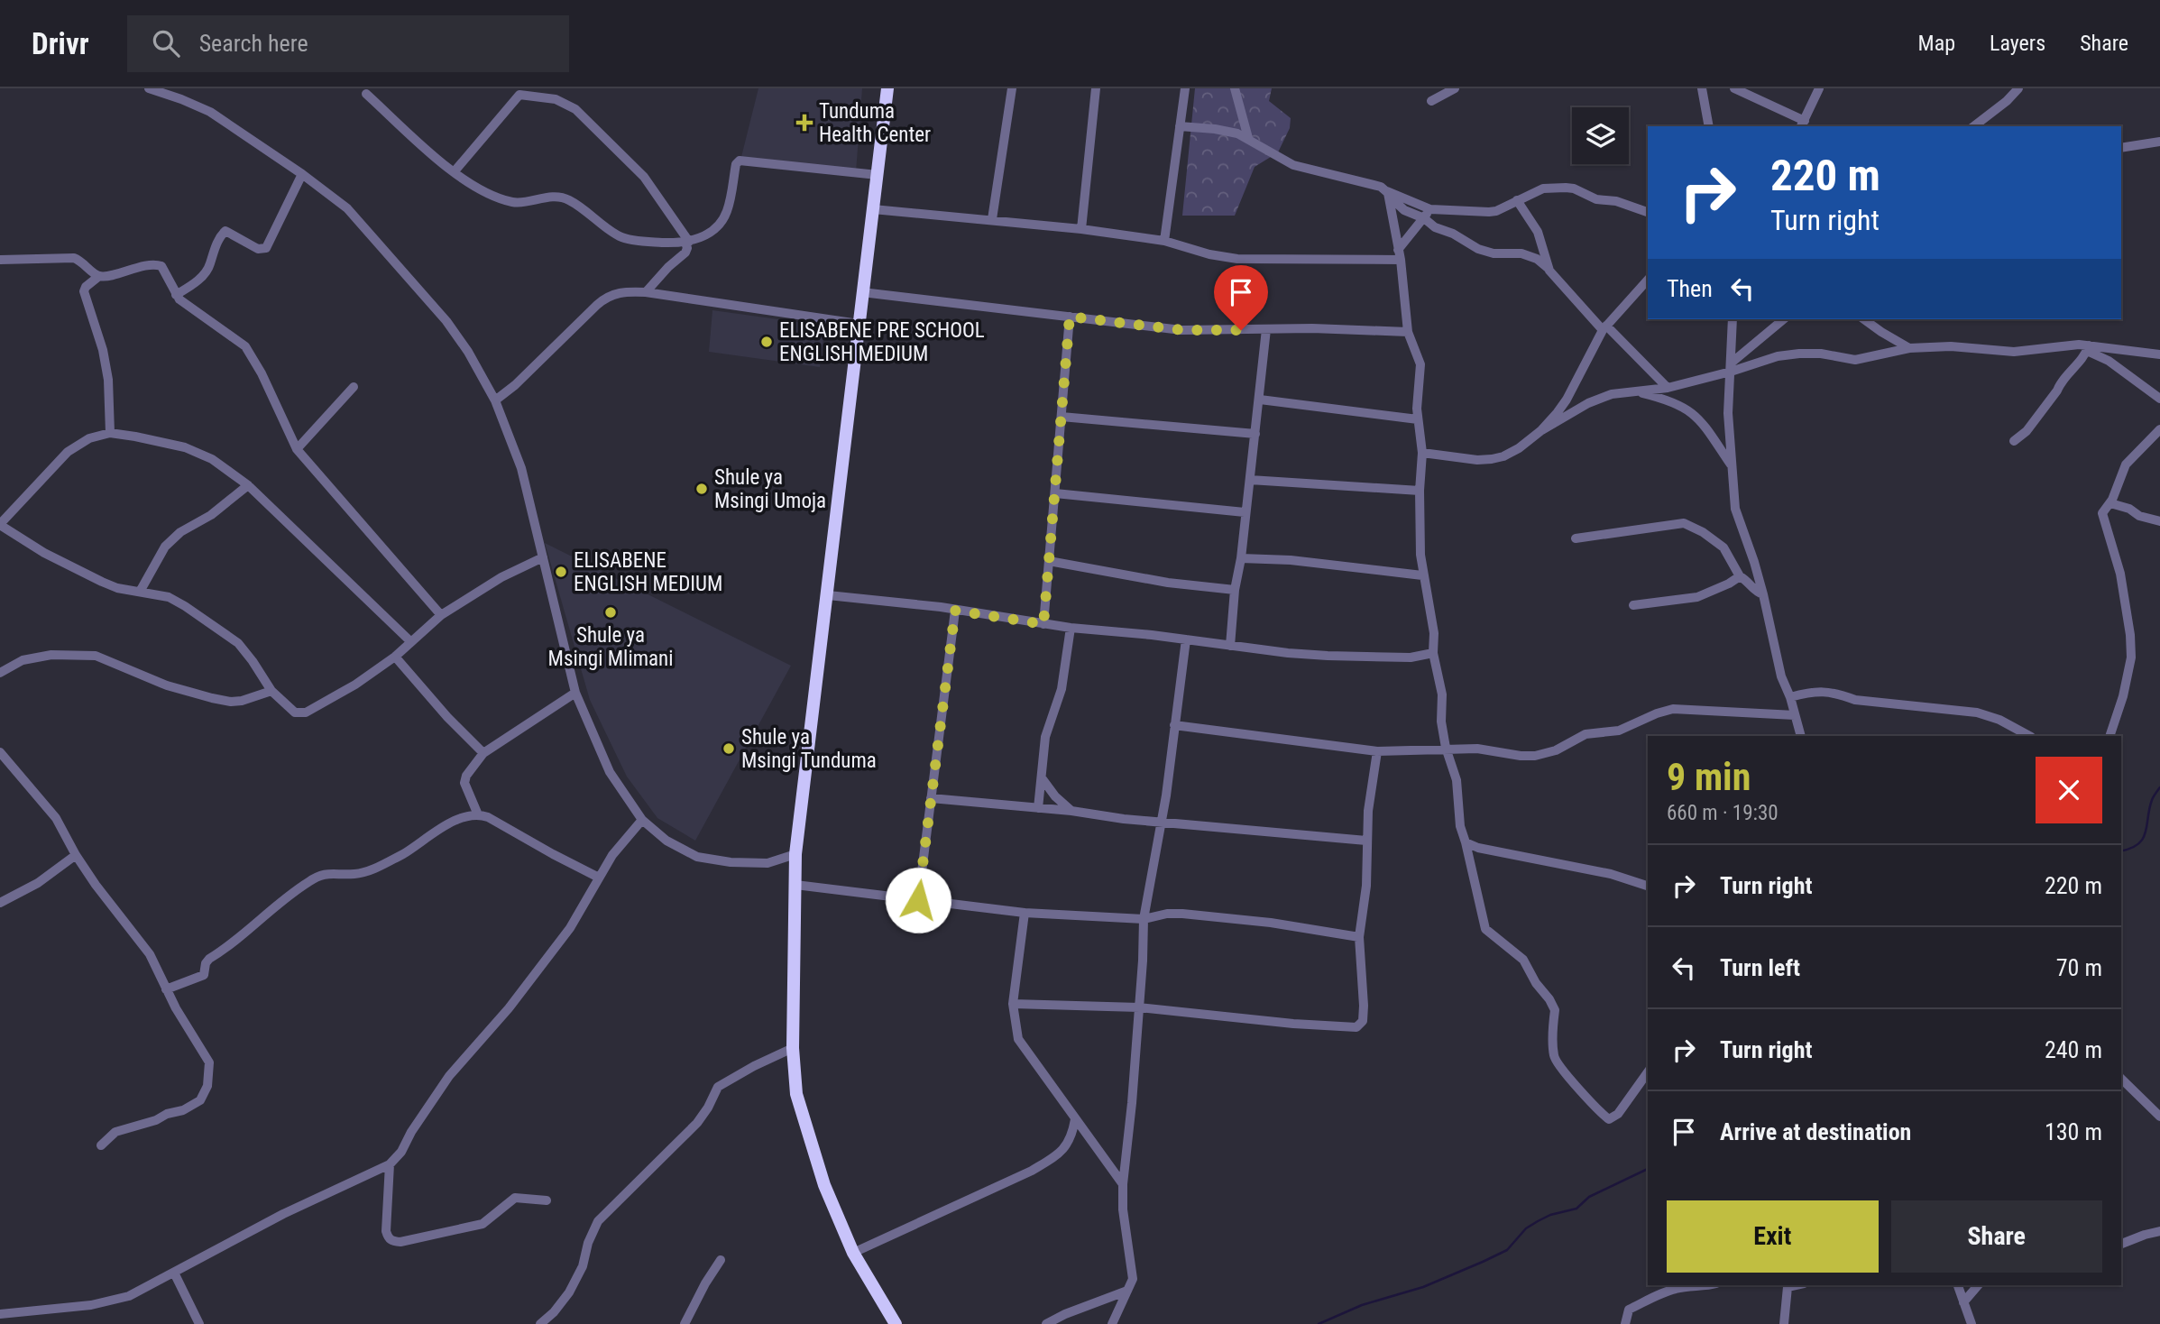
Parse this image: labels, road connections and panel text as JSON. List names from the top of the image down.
{
  "places": {
    "health": ["Tunduma Health Center"],
    "other": [
      "ELISABENE PRE SCHOOL ENGLISH MEDIUM",
      "Shule ya Msingi Umoja",
      "ELISABENE ENGLISH MEDIUM",
      "Shule ya Msingi Mlimani",
      "Shule ya Msingi Tunduma"
    ]
  },
  "page": {
    "header": "Drivr",
    "search": "Search here",
    "nav": ["Map", "Layers", "Share"],
    "turn": ["220 m", "Turn right"],
    "then": "Then",
    "heading": ["9 min", "660 m · 19:30"],
    "list": [
      {
        "name": "Turn right",
        "value": "220 m"
      },
      {
        "name": "Turn left",
        "value": "70 m"
      },
      {
        "name": "Turn right",
        "value": "240 m"
      },
      {
        "name": "Arrive at destination",
        "value": "130 m"
      }
    ],
    "buttons": ["Exit", "Share"]
  }
}
